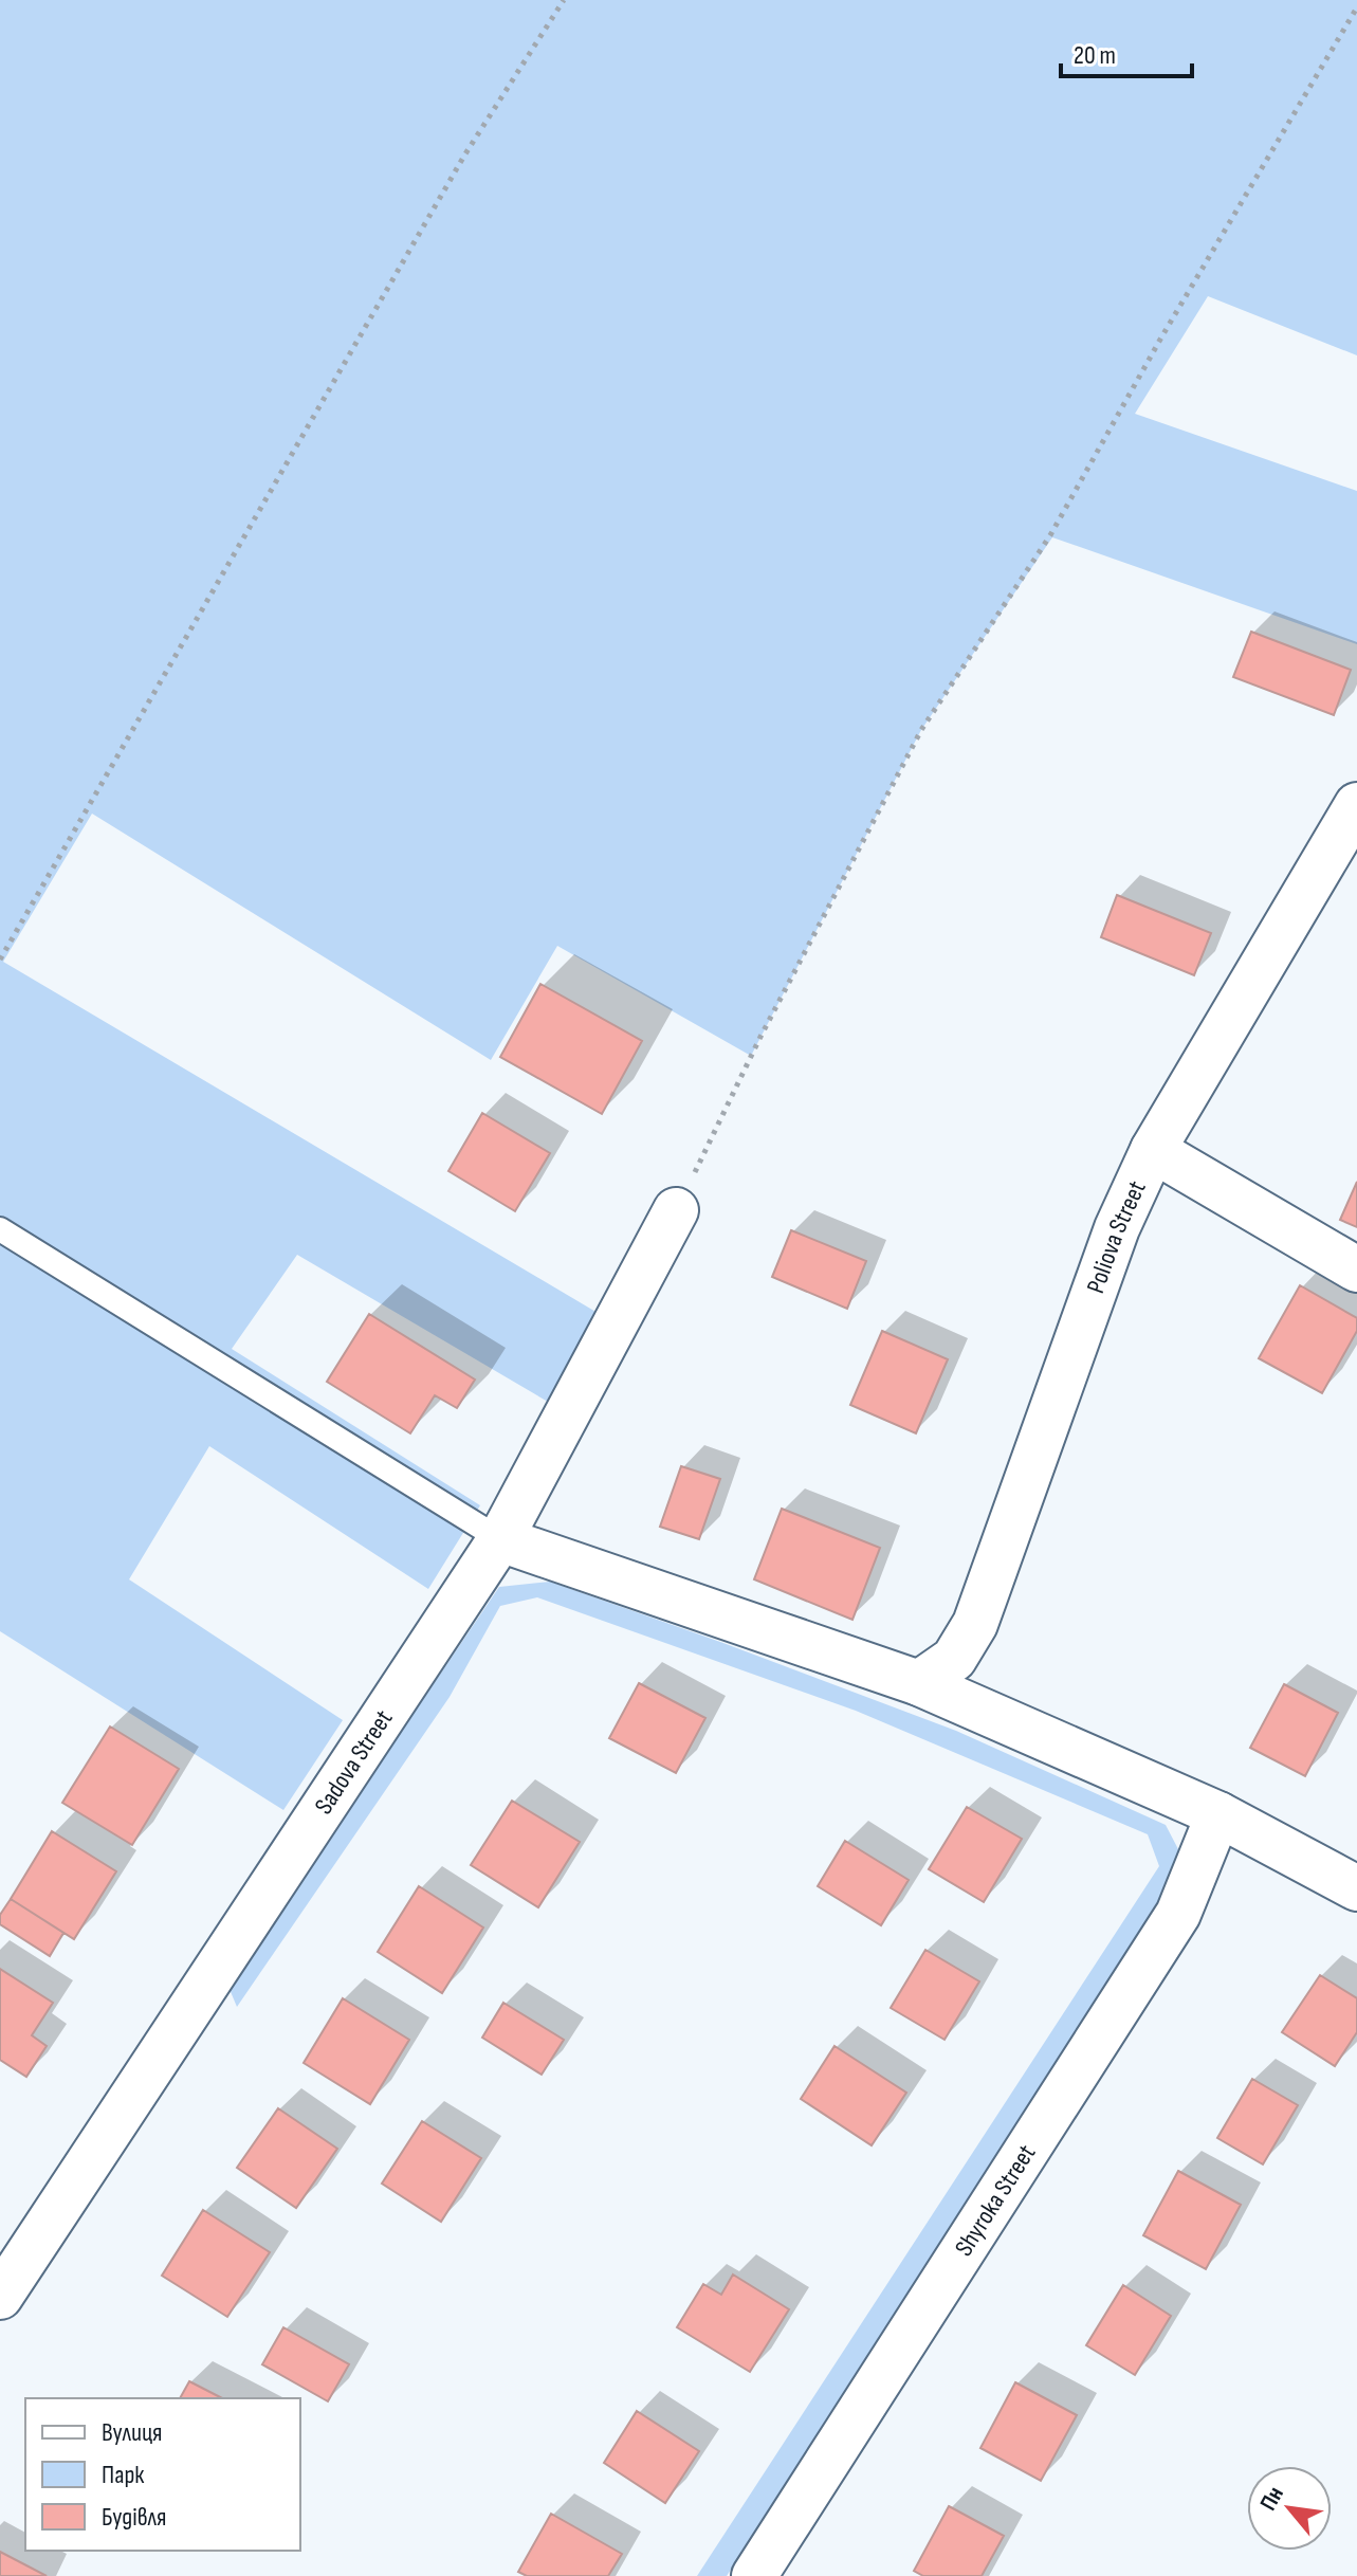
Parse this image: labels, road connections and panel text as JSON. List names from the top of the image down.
{
  "streets": {
    "street": ["Poliova Street", "Sadova Street", "Shyroka Street"]
  },
  "legend": ["Вулиця", "Парк", "Будівля"],
  "scale_bar": "20 m",
  "north": "top left"
}
